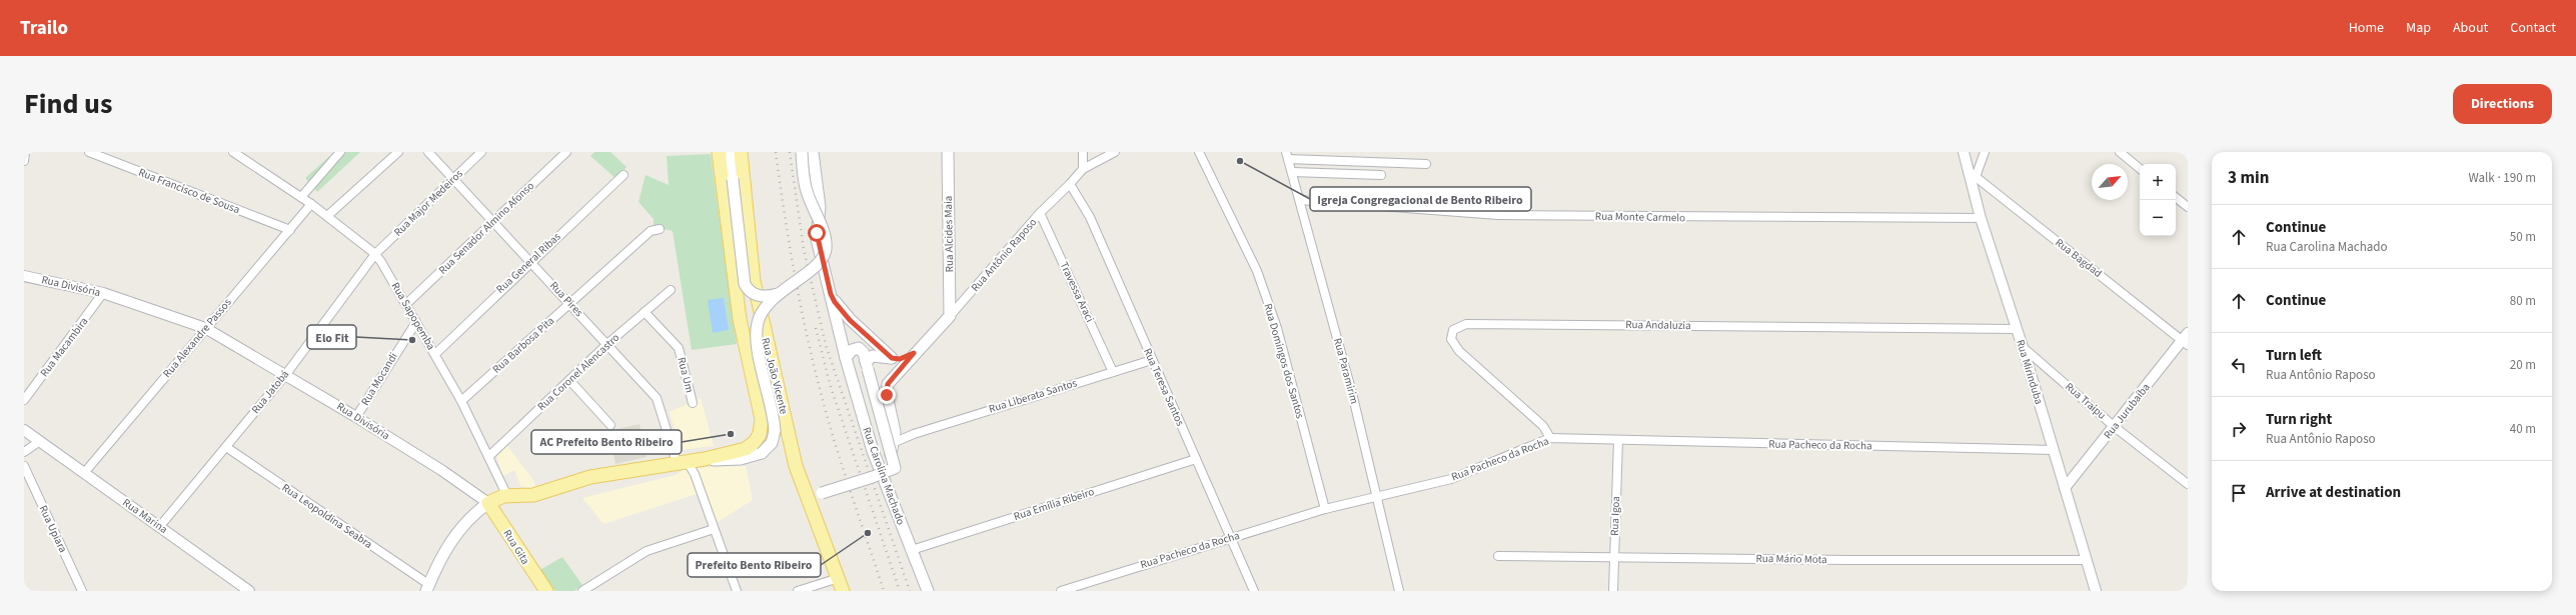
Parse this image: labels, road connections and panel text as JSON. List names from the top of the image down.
{
  "streets": {
    "main road": [
      "Rua Alcides Maia",
      "Rua Antônio Raposo",
      "Rua João Vicente",
      "Rua Carolina Machado",
      "Rua Gita"
    ],
    "street": [
      "Rua Francisco de Sousa",
      "Rua Major Medeiros",
      "Rua Monte Carmelo",
      "Rua Senador Almino Afonso",
      "Rua Bagdad",
      "Rua General Ribas",
      "Rua Divisória",
      "Travessa Araci",
      "Rua Pires",
      "Rua Sapopemba",
      "Rua Andaluzia",
      "Rua Alexandre Passos",
      "Rua Barbosa Pita",
      "Rua Macambira",
      "Rua Domingos dos Santos",
      "Rua Paramirim",
      "Rua Coronel Alencastro",
      "Rua Mirinduba",
      "Rua Um",
      "Rua Mocandi",
      "Rua Teresa Santos",
      "Rua Jatobá",
      "Rua Liberata Santos",
      "Rua Traipu",
      "Rua Jurubaíba",
      "Rua Pacheco da Rocha",
      "Rua Emília Ribeiro",
      "Rua Marina",
      "Rua Leopoldina Seabra",
      "Rua Igoa",
      "Rua Upiara",
      "Rua Mário Mota"
    ]
  },
  "crossings": [
    ["Rua Francisco de Sousa", "Rua Alexandre Passos"],
    ["Rua Major Medeiros", "Rua Pires"],
    ["Rua Major Medeiros", "Rua Sapopemba"],
    ["Rua Major Medeiros", "Rua Jatobá"],
    ["Rua Monte Carmelo", "Rua Paramirim"],
    ["Rua Monte Carmelo", "Rua Mirinduba"],
    ["Rua Senador Almino Afonso", "Rua Pires"],
    ["Rua Senador Almino Afonso", "Rua Sapopemba"],
    ["Rua Alcides Maia", "Rua Antônio Raposo"],
    ["Rua Antônio Raposo", "Travessa Araci"],
    ["Rua Antônio Raposo", "Rua Teresa Santos"],
    ["Rua Antônio Raposo", "Rua Liberata Santos"],
    ["Rua Antônio Raposo", "Rua Carolina Machado"],
    ["Rua Bagdad", "Rua Mirinduba"],
    ["Rua Bagdad", "Rua Jurubaíba"],
    ["Rua General Ribas", "Rua Pires"],
    ["Rua General Ribas", "Rua Sapopemba"],
    ["Rua Divisória", "Rua Alexandre Passos"],
    ["Rua Divisória", "Rua Macambira"],
    ["Rua Divisória", "Rua Mocandi"],
    ["Rua Divisória", "Rua Jatobá"],
    ["Rua Divisória", "Rua Gita"],
    ["Travessa Araci", "Rua Liberata Santos"],
    ["Rua Pires", "Rua Barbosa Pita"],
    ["Rua Pires", "Rua Coronel Alencastro"],
    ["Rua Sapopemba", "Rua Alexandre Passos"],
    ["Rua Sapopemba", "Rua Barbosa Pita"],
    ["Rua Sapopemba", "Rua Coronel Alencastro"],
    ["Rua Sapopemba", "Rua Mocandi"],
    ["Rua Sapopemba", "Rua Jatobá"],
    ["Rua Andaluzia", "Rua Mirinduba"],
    ["Rua Andaluzia", "Rua Pacheco da Rocha"],
    ["Rua Alexandre Passos", "Rua Marina"],
    ["Rua Domingos dos Santos", "Rua Pacheco da Rocha"],
    ["Rua Paramirim", "Rua Pacheco da Rocha"],
    ["Rua Coronel Alencastro", "Rua Um"],
    ["Rua Mirinduba", "Rua Traipu"],
    ["Rua Mirinduba", "Rua Jurubaíba"],
    ["Rua Mirinduba", "Rua Pacheco da Rocha"],
    ["Rua Mirinduba", "Rua Mário Mota"],
    ["Rua Teresa Santos", "Rua Liberata Santos"],
    ["Rua Teresa Santos", "Rua Pacheco da Rocha"],
    ["Rua Teresa Santos", "Rua Emília Ribeiro"],
    ["Rua Jatobá", "Rua Marina"],
    ["Rua Jatobá", "Rua Leopoldina Seabra"],
    ["Rua Traipu", "Rua Jurubaíba"],
    ["Rua Pacheco da Rocha", "Rua Igoa"],
    ["Rua Carolina Machado", "Rua Emília Ribeiro"],
    ["Rua Igoa", "Rua Mário Mota"]
  ],
  "places": [
    "Igreja Congregacional de Bento Ribeiro",
    "Elo Fit",
    "AC Prefeito Bento Ribeiro",
    "Prefeito Bento Ribeiro"
  ],
  "north": "top right",
  "page": {
    "header": "Trailo",
    "nav": [
      "Home",
      "Map",
      "About",
      "Contact"
    ],
    "title": "Find us",
    "buttons": "Directions",
    "heading": ["3 min", "Walk · 190 m"],
    "map_buttons": ["+", "−"],
    "list": [
      ["Continue", "Rua Carolina Machado", "50 m"],
      ["Continue", "80 m"],
      ["Turn left", "Rua Antônio Raposo", "20 m"],
      ["Turn right", "Rua Antônio Raposo", "40 m"],
      "Arrive at destination"
    ]
  }
}
